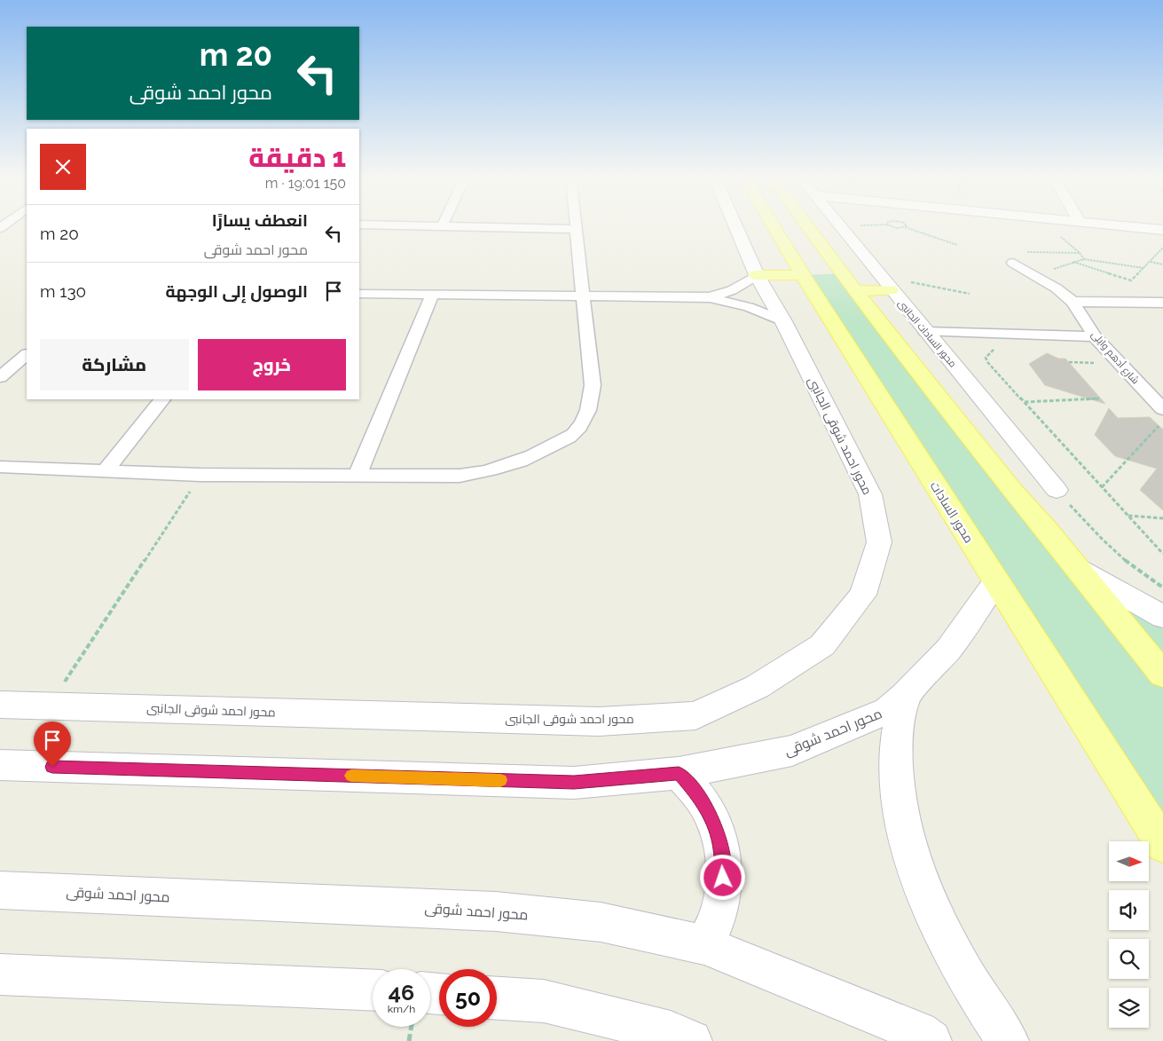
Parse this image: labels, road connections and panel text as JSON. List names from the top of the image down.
{
  "streets": {
    "main road": ["محور السادات"],
    "street": [
      "محور السادات الجانبى",
      "شارع أدهم وايلى",
      "محور احمد شوقى الجانبى",
      "محور احمد شوقى"
    ]
  },
  "crossings": [
    ["محور السادات", "محور احمد شوقى"]
  ],
  "north": "right",
  "page": {
    "turn": ["20 m", "محور احمد شوقى"],
    "heading": ["1 دقيقة", "150 m · 19:01"],
    "list": [
      {
        "name": "انعطف يسارًا",
        "note": "محور احمد شوقى",
        "value": "20 m"
      },
      {
        "name": "الوصول إلى الوجهة",
        "value": "130 m"
      }
    ],
    "buttons": ["خروج", "مشاركة"],
    "speed": "46 km/h",
    "limit": "50"
  }
}
